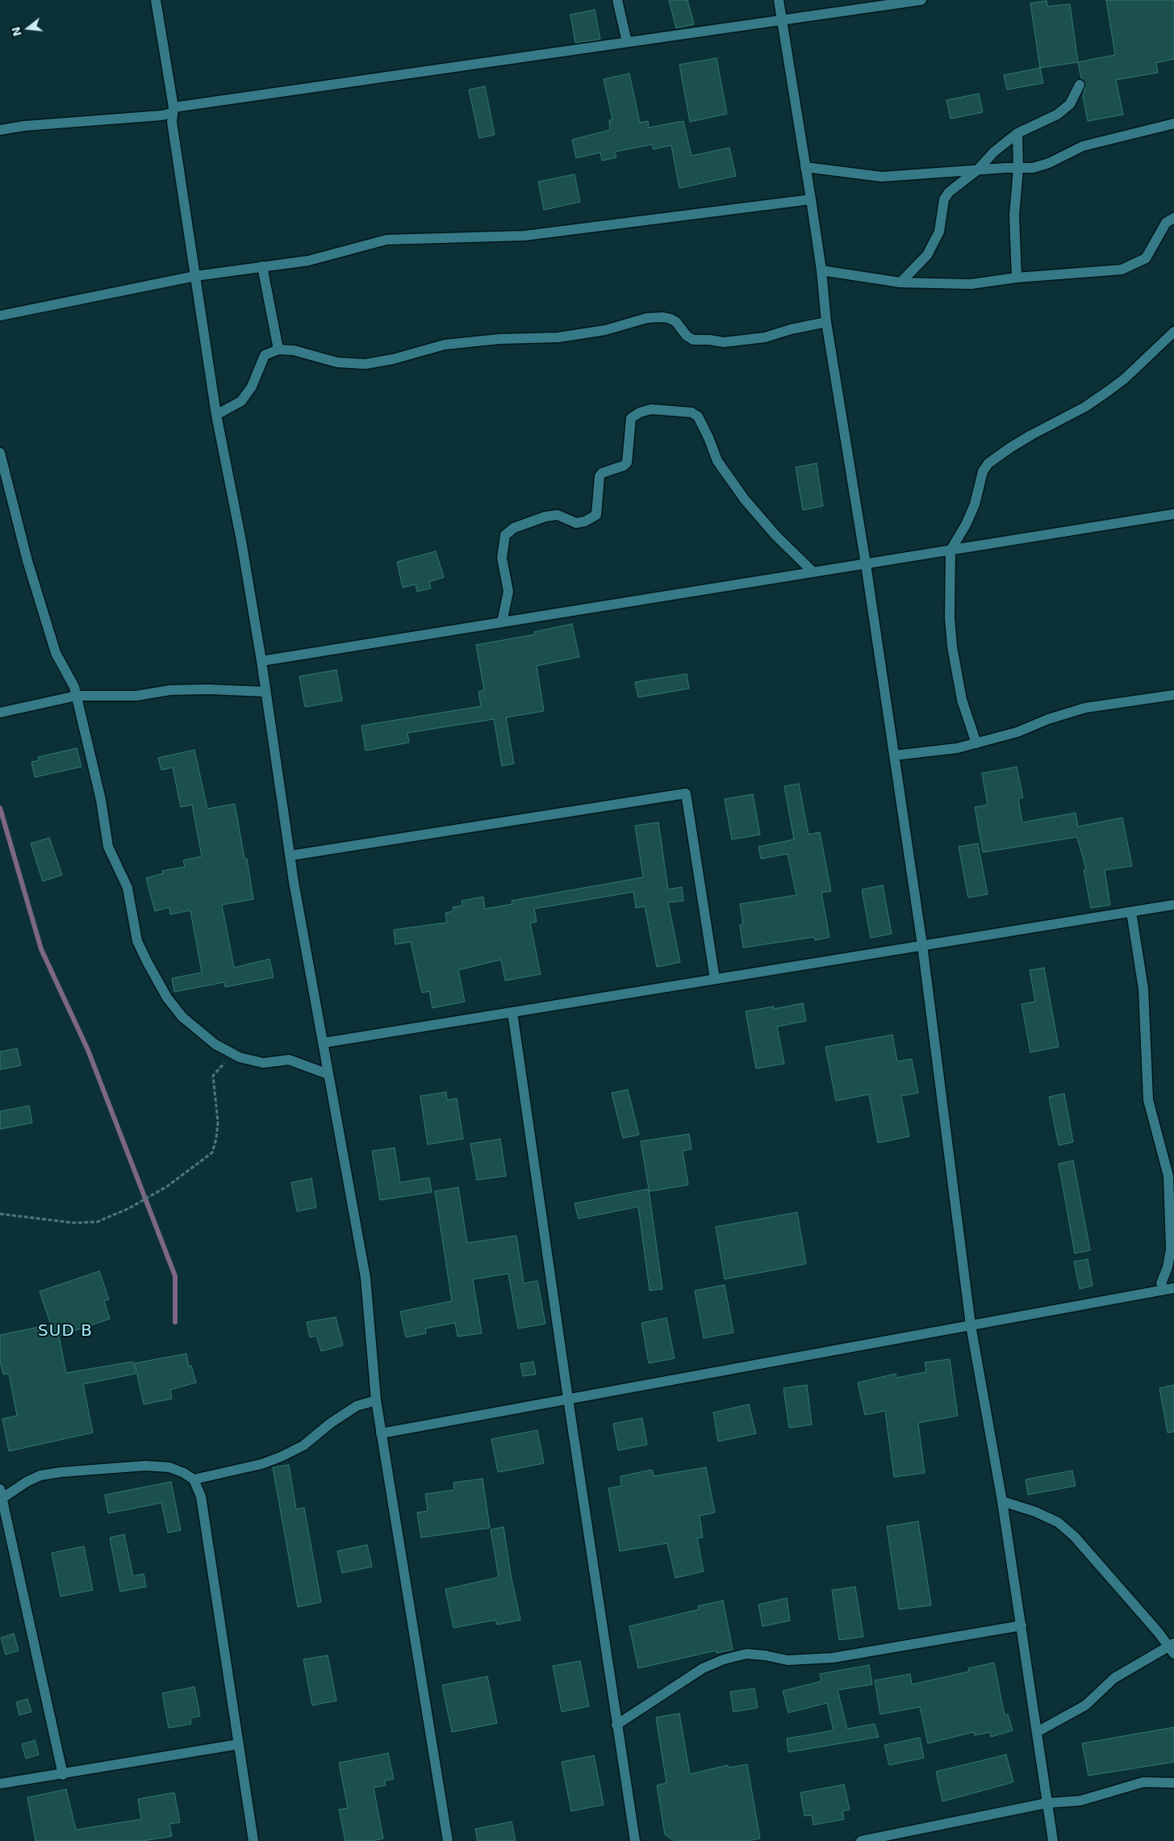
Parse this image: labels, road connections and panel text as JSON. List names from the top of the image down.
{
  "districts": ["SUD B"],
  "north": "left"
}
